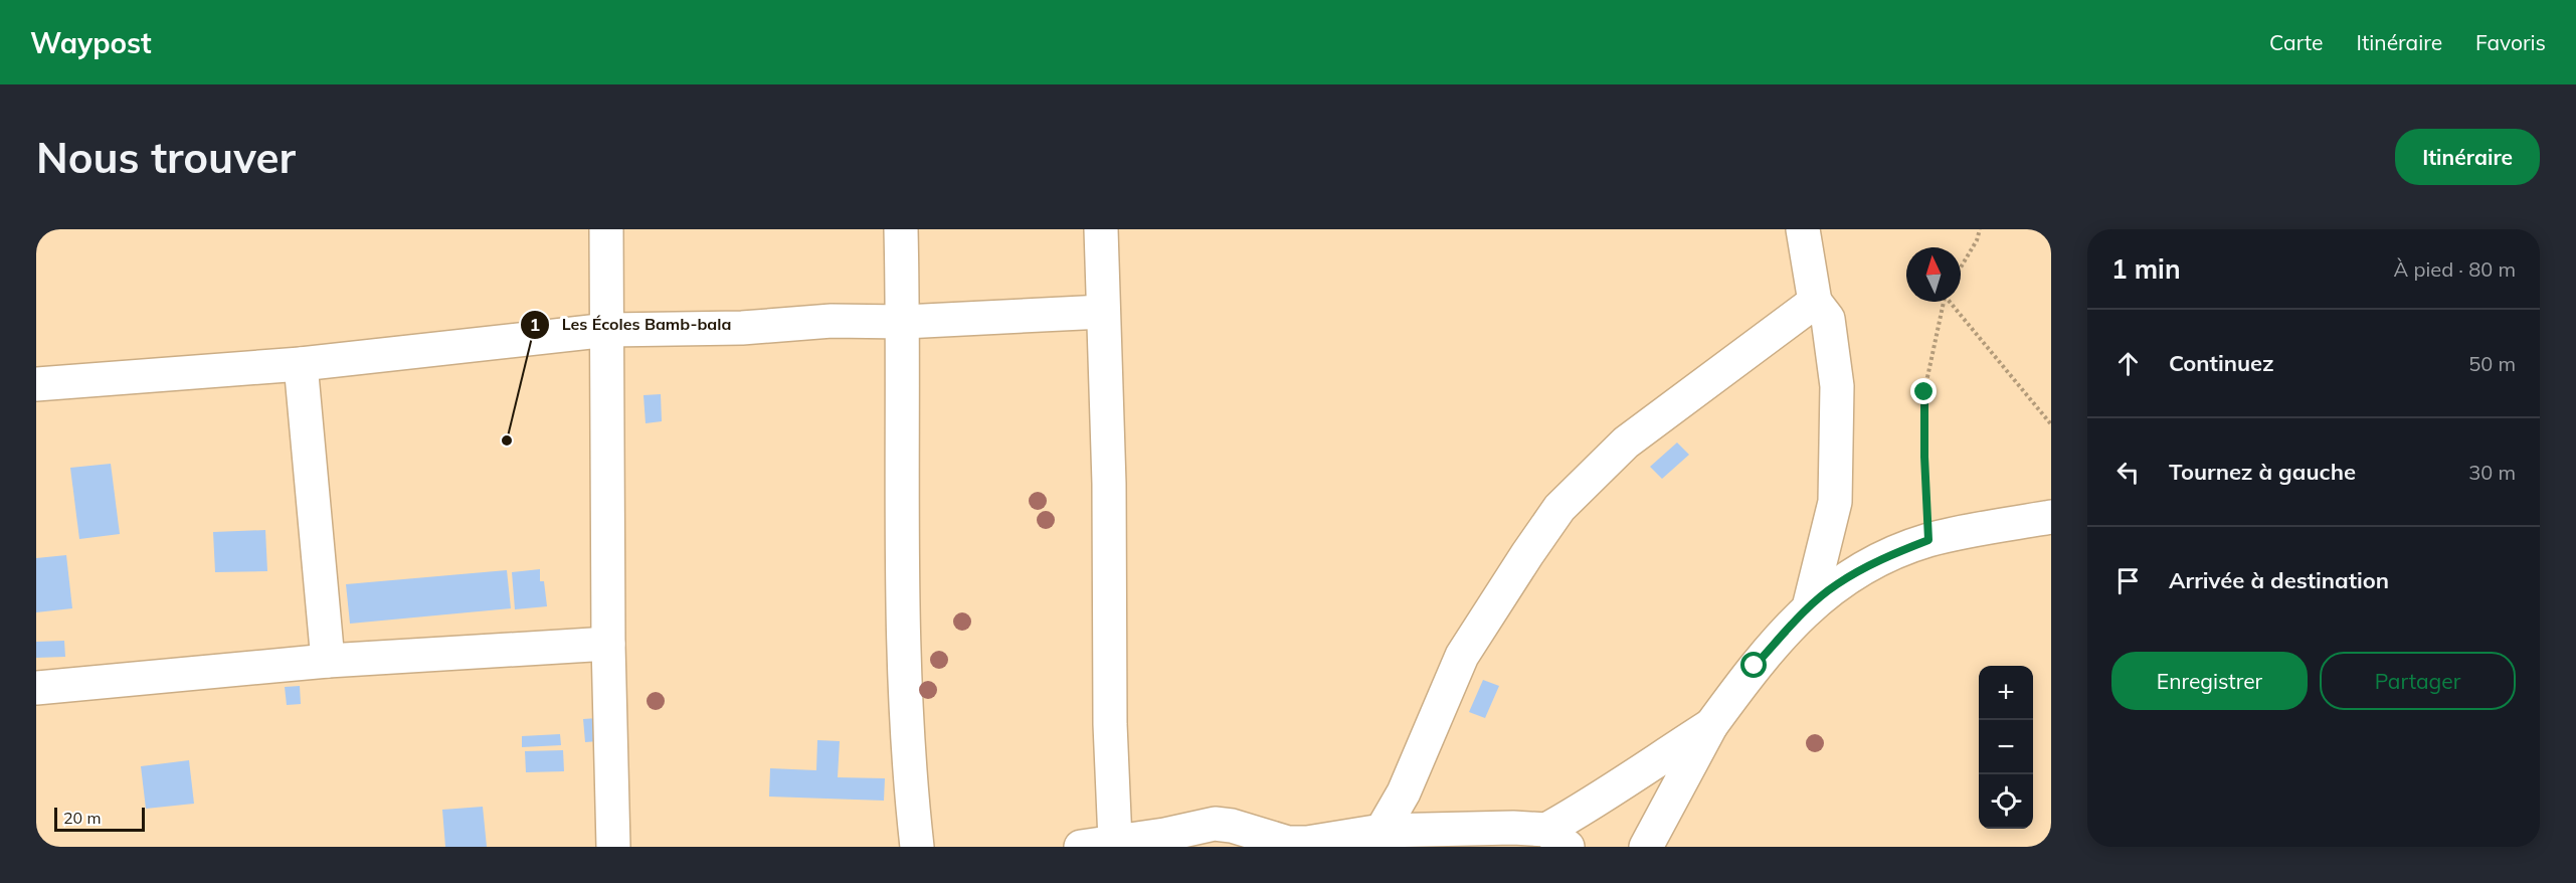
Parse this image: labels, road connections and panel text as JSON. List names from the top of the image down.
{
  "places": ["Les Écoles Bamb-bala"],
  "scale_bar": "20 m",
  "north": "top",
  "page": {
    "header": "Waypost",
    "nav": ["Carte", "Itinéraire", "Favoris"],
    "buttons": [
      "Itinéraire",
      ["Enregistrer", "Partager"]
    ],
    "title": "Nous trouver",
    "heading": ["1 min", "À pied · 80 m"],
    "list": [
      ["Continuez", "50 m"],
      ["Tournez à gauche", "30 m"],
      "Arrivée à destination"
    ],
    "map_buttons": ["+", "−"],
    "scale": "20 m"
  }
}
